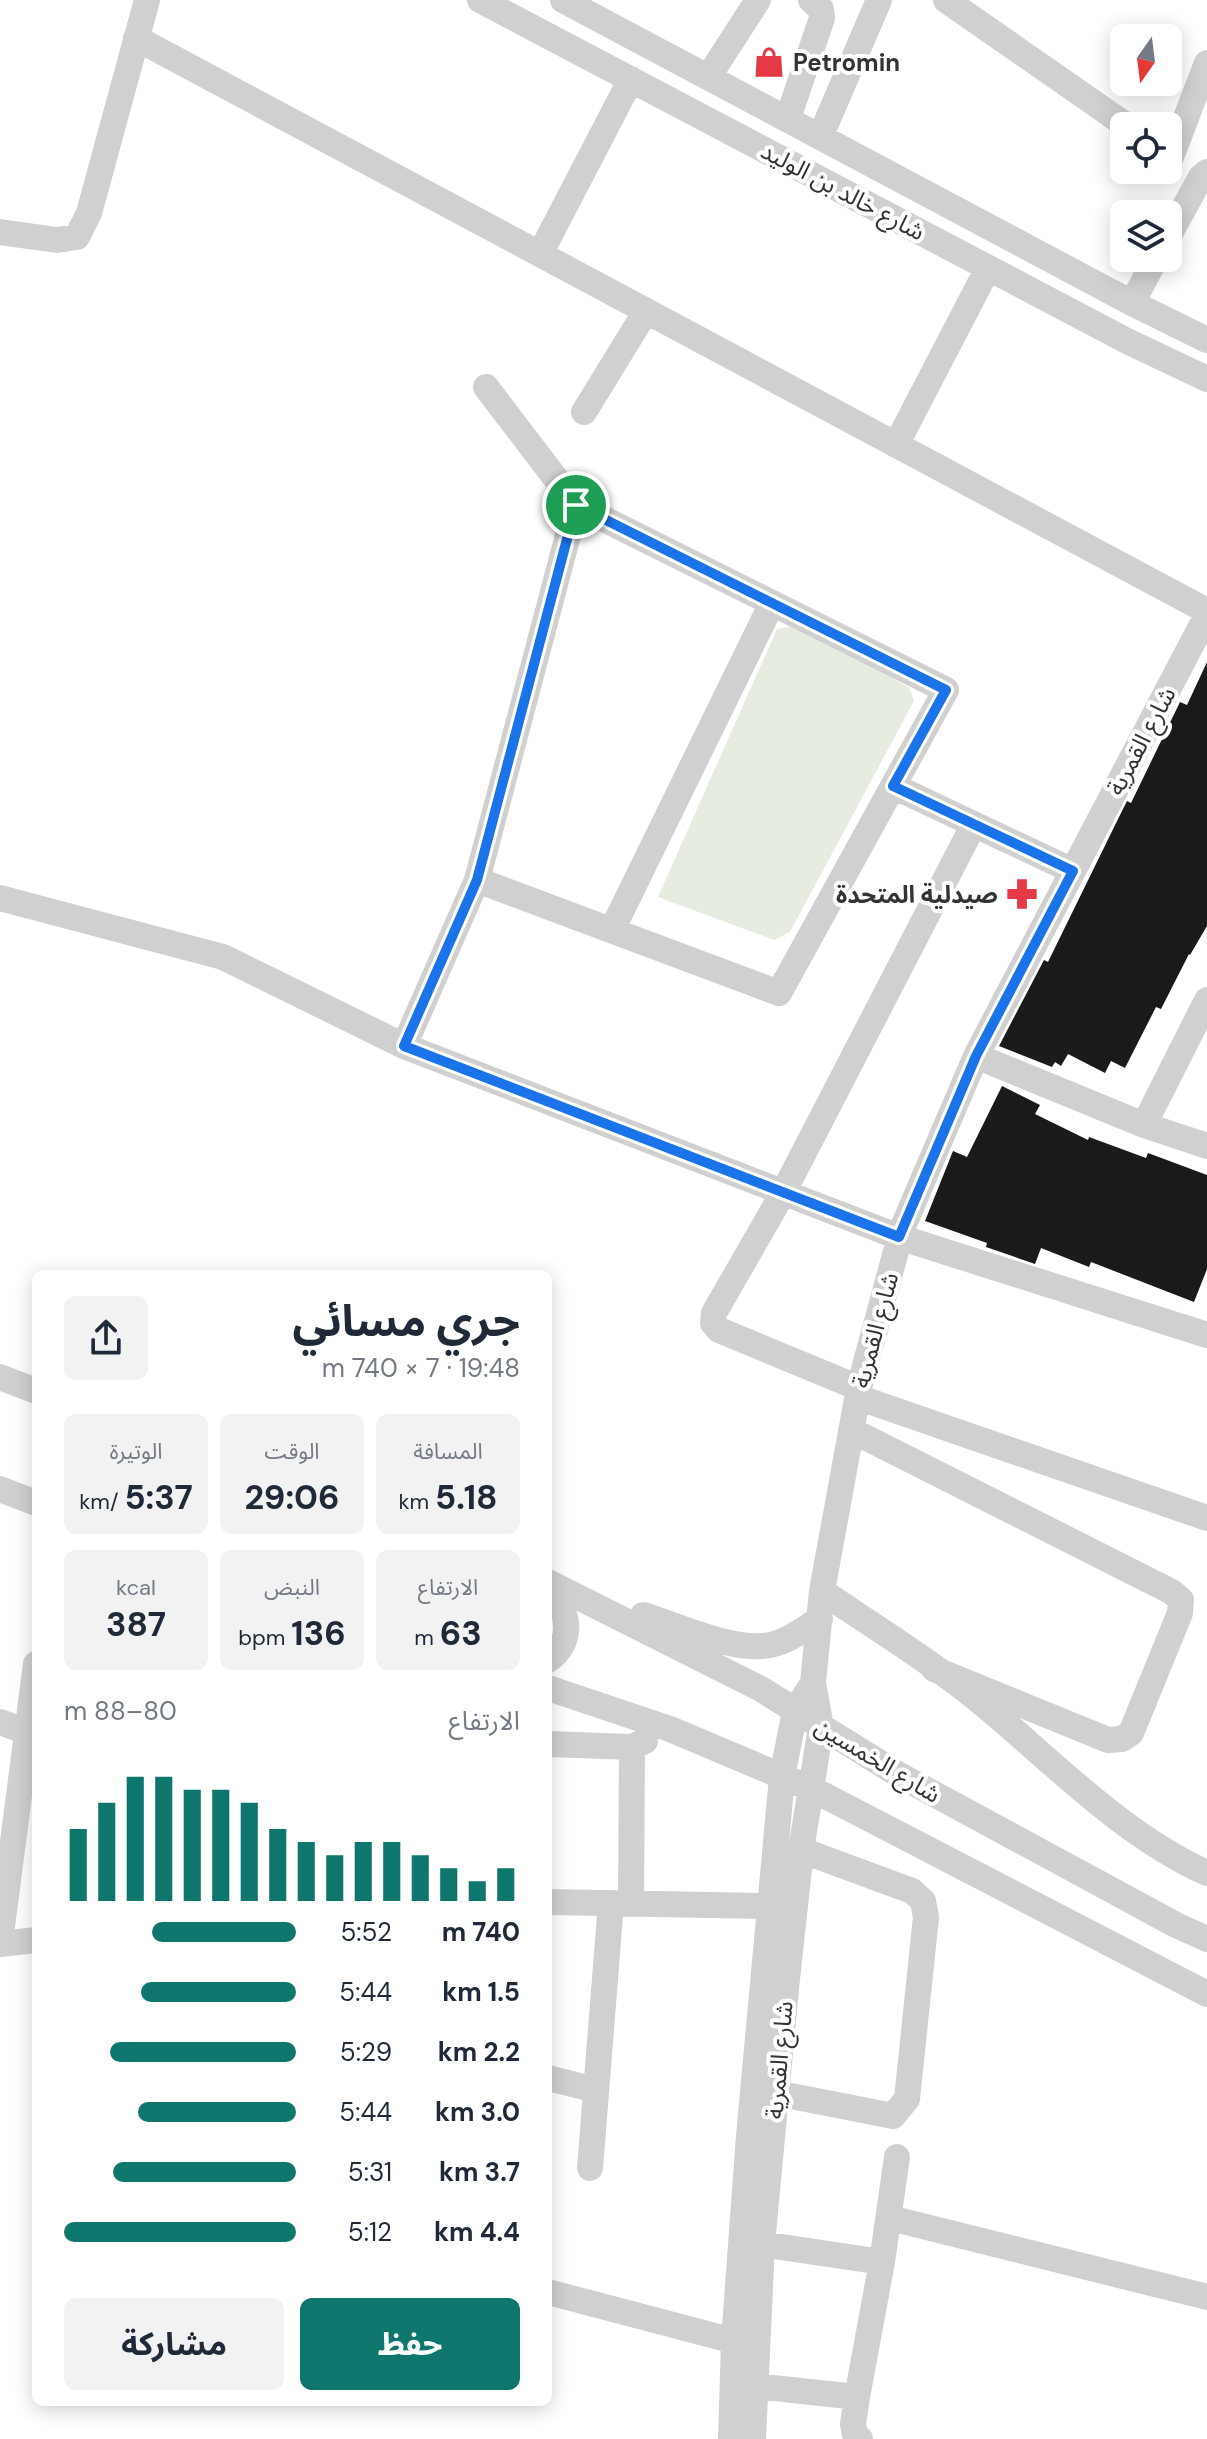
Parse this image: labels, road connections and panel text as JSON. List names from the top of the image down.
{
  "streets": {
    "street": ["شارع خالد بن الوليد", "شارع القمرية", "شارع الخمسين"]
  },
  "crossings": [
    ["شارع القمرية", "شارع الخمسين"]
  ],
  "places": {
    "shop": ["Petromin"],
    "pharmacy": ["صيدلية المتحدة"]
  },
  "north": "bottom",
  "page": {
    "heading": ["جري مسائي", "19:48 · 7 × 740 m"],
    "stats": [
      ["المسافة", "5.18 km"],
      ["الوقت", "29:06"],
      ["الوتيرة", "5:37 /km"],
      ["الارتفاع", "63 m"],
      ["النبض", "136 bpm"],
      ["kcal", "387"]
    ],
    "chart": ["الارتفاع", "80–88 m"],
    "list": [
      {
        "name": "740 m",
        "note": "5:52"
      },
      {
        "name": "1.5 km",
        "note": "5:44"
      },
      {
        "name": "2.2 km",
        "note": "5:29"
      },
      {
        "name": "3.0 km",
        "note": "5:44"
      },
      {
        "name": "3.7 km",
        "note": "5:31"
      },
      {
        "name": "4.4 km",
        "note": "5:12"
      }
    ],
    "buttons": ["حفظ", "مشاركة"]
  }
}
